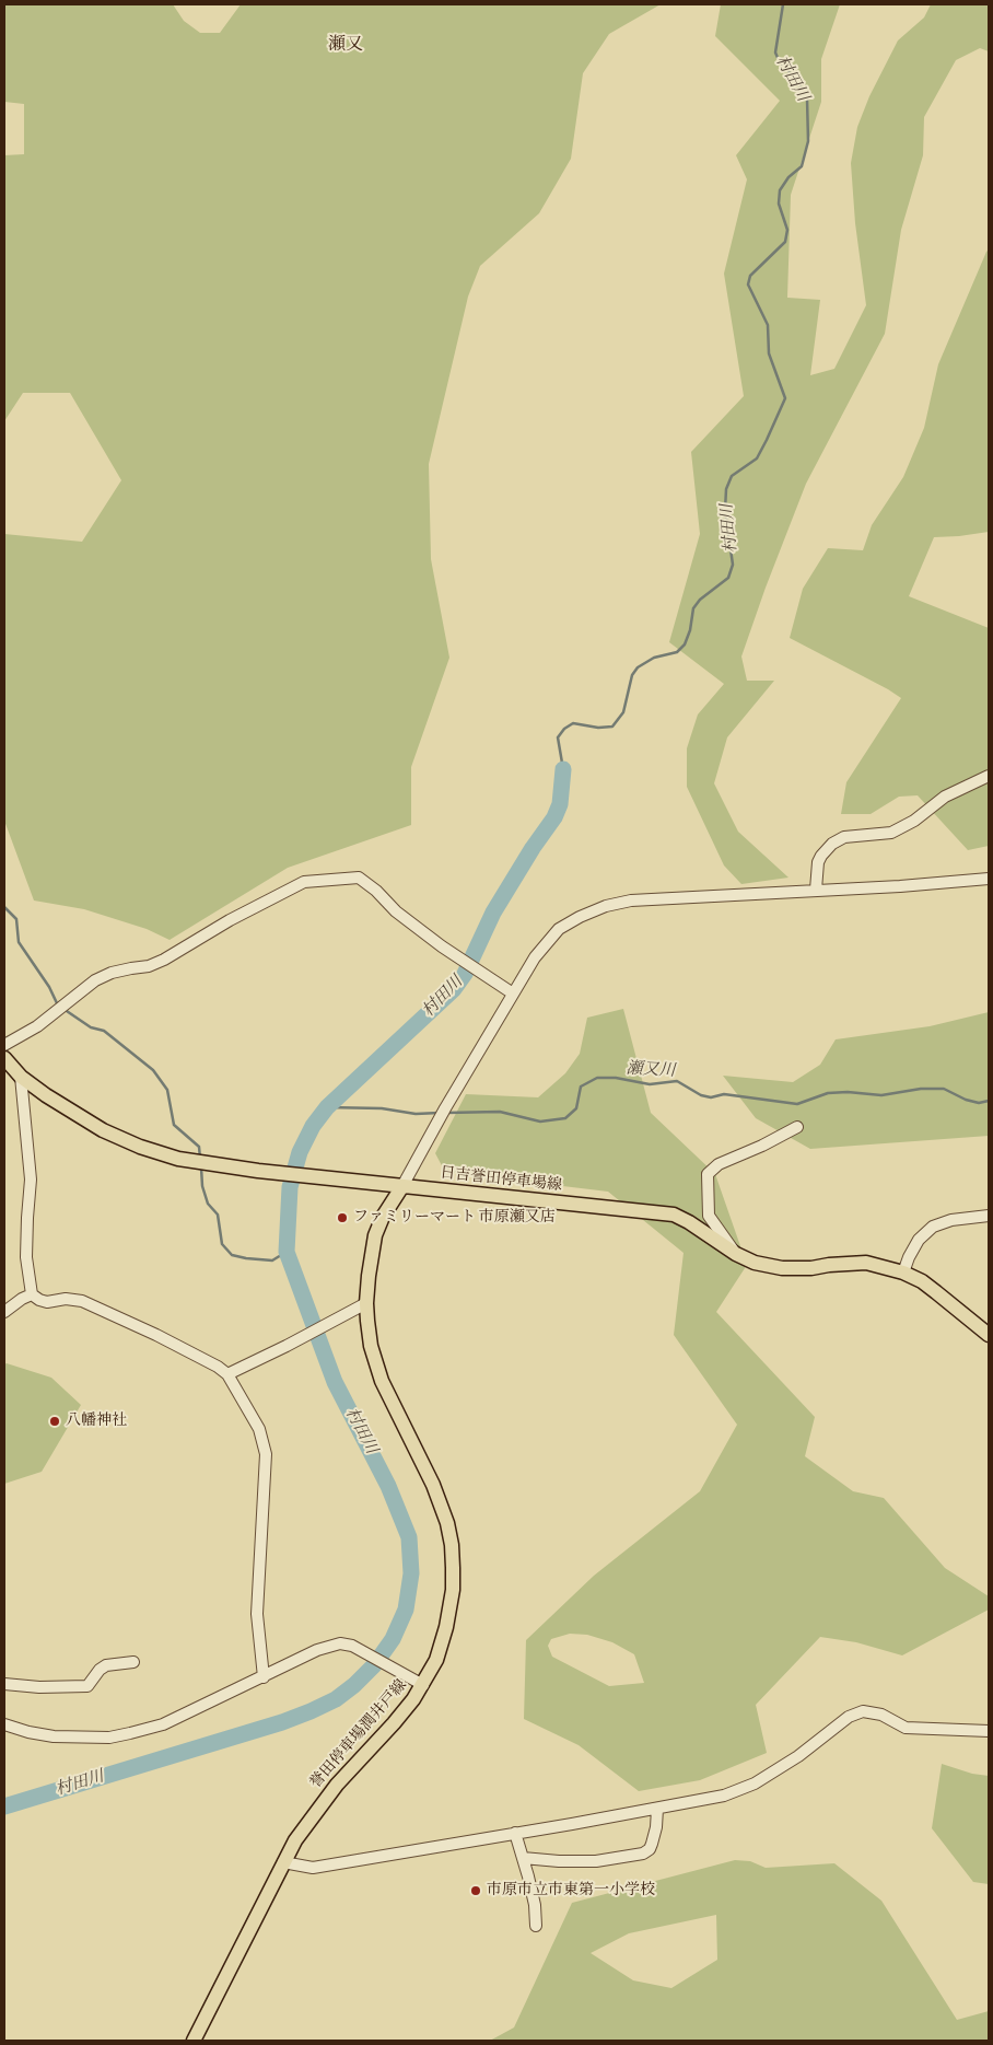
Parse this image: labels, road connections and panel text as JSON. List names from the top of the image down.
{
  "streets": {
    "main road": ["日吉誉田停車場線", "誉田停車場潤井戸線"]
  },
  "crossings": [
    ["日吉誉田停車場線", "誉田停車場潤井戸線"]
  ],
  "districts": ["瀬又"],
  "water": ["村田川", "瀬又川"],
  "places": ["ファミリーマート 市原瀬又店", "八幡神社", "市原市立市東第一小学校"]
}
